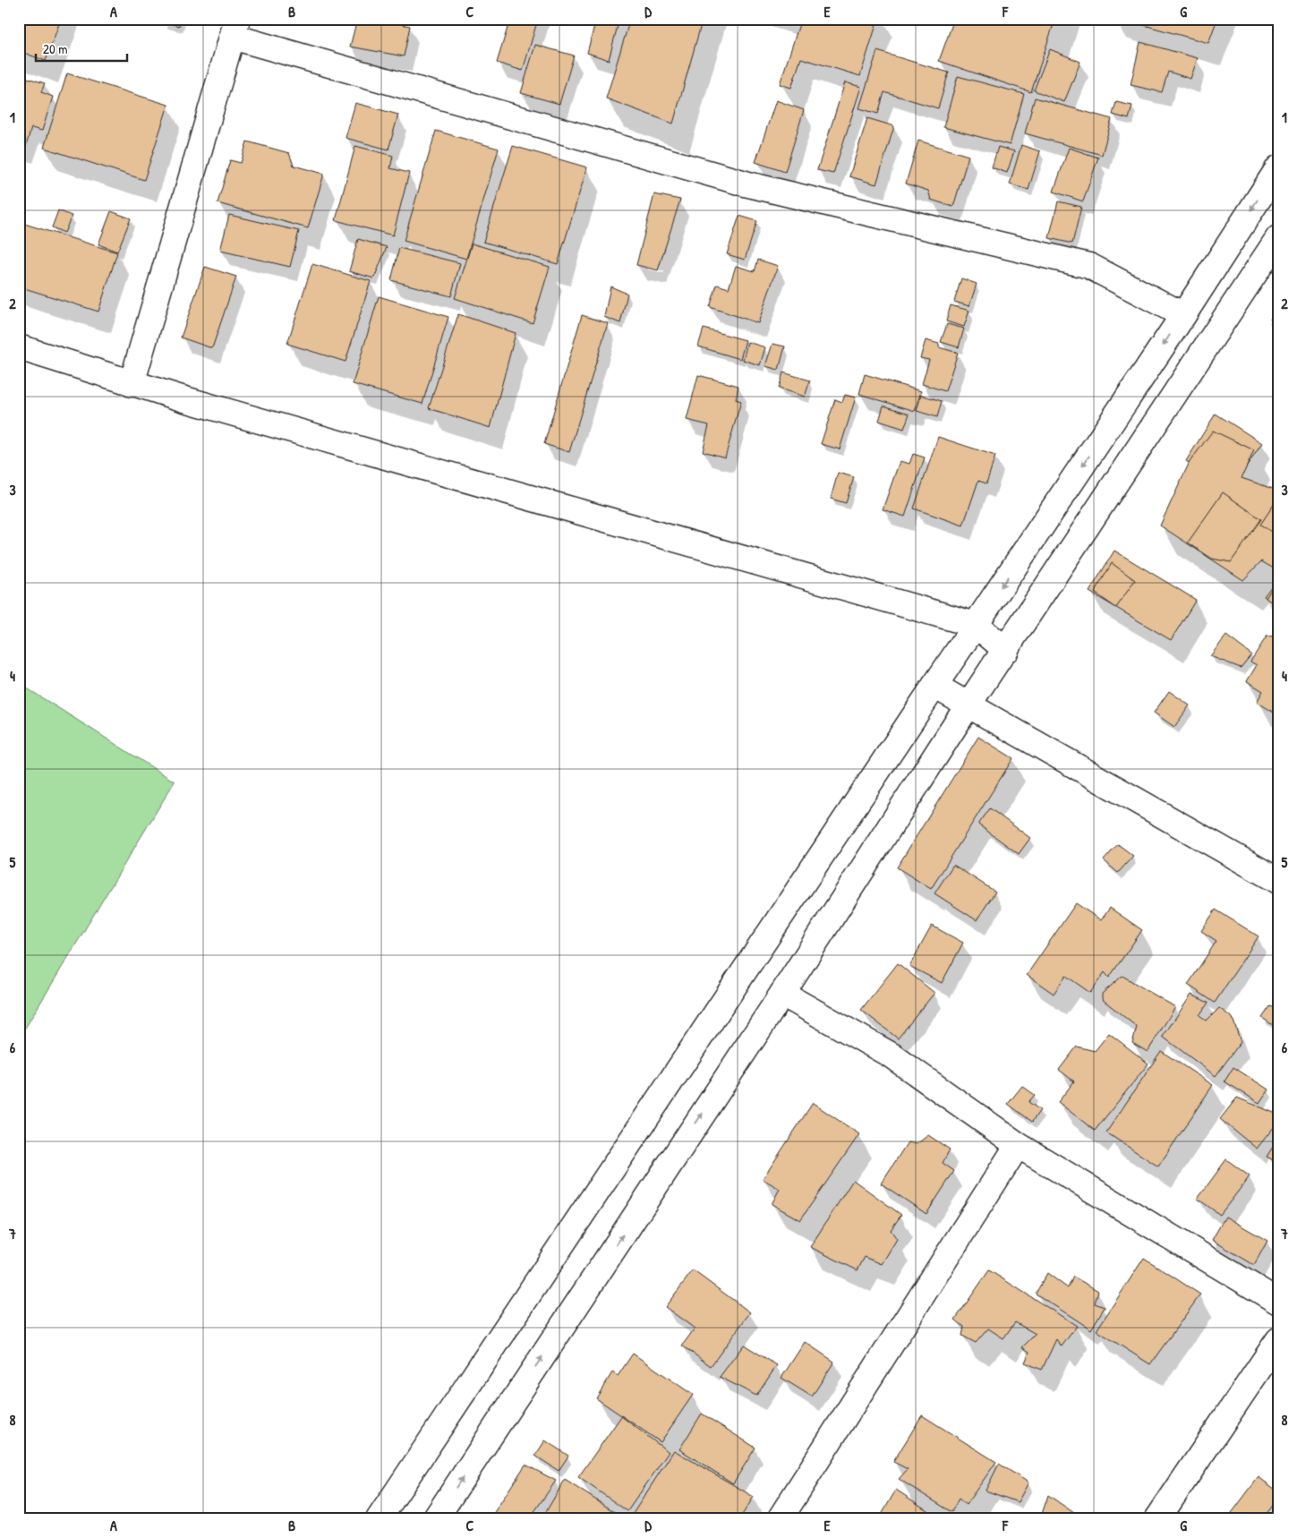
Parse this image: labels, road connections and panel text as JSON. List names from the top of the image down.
{
  "scale_bar": "20 m",
  "grid": {
    "columns": [
      "A",
      "B",
      "C",
      "D",
      "E",
      "F",
      "G"
    ],
    "rows": [
      "1",
      "2",
      "3",
      "4",
      "5",
      "6",
      "7",
      "8"
    ]
  }
}
